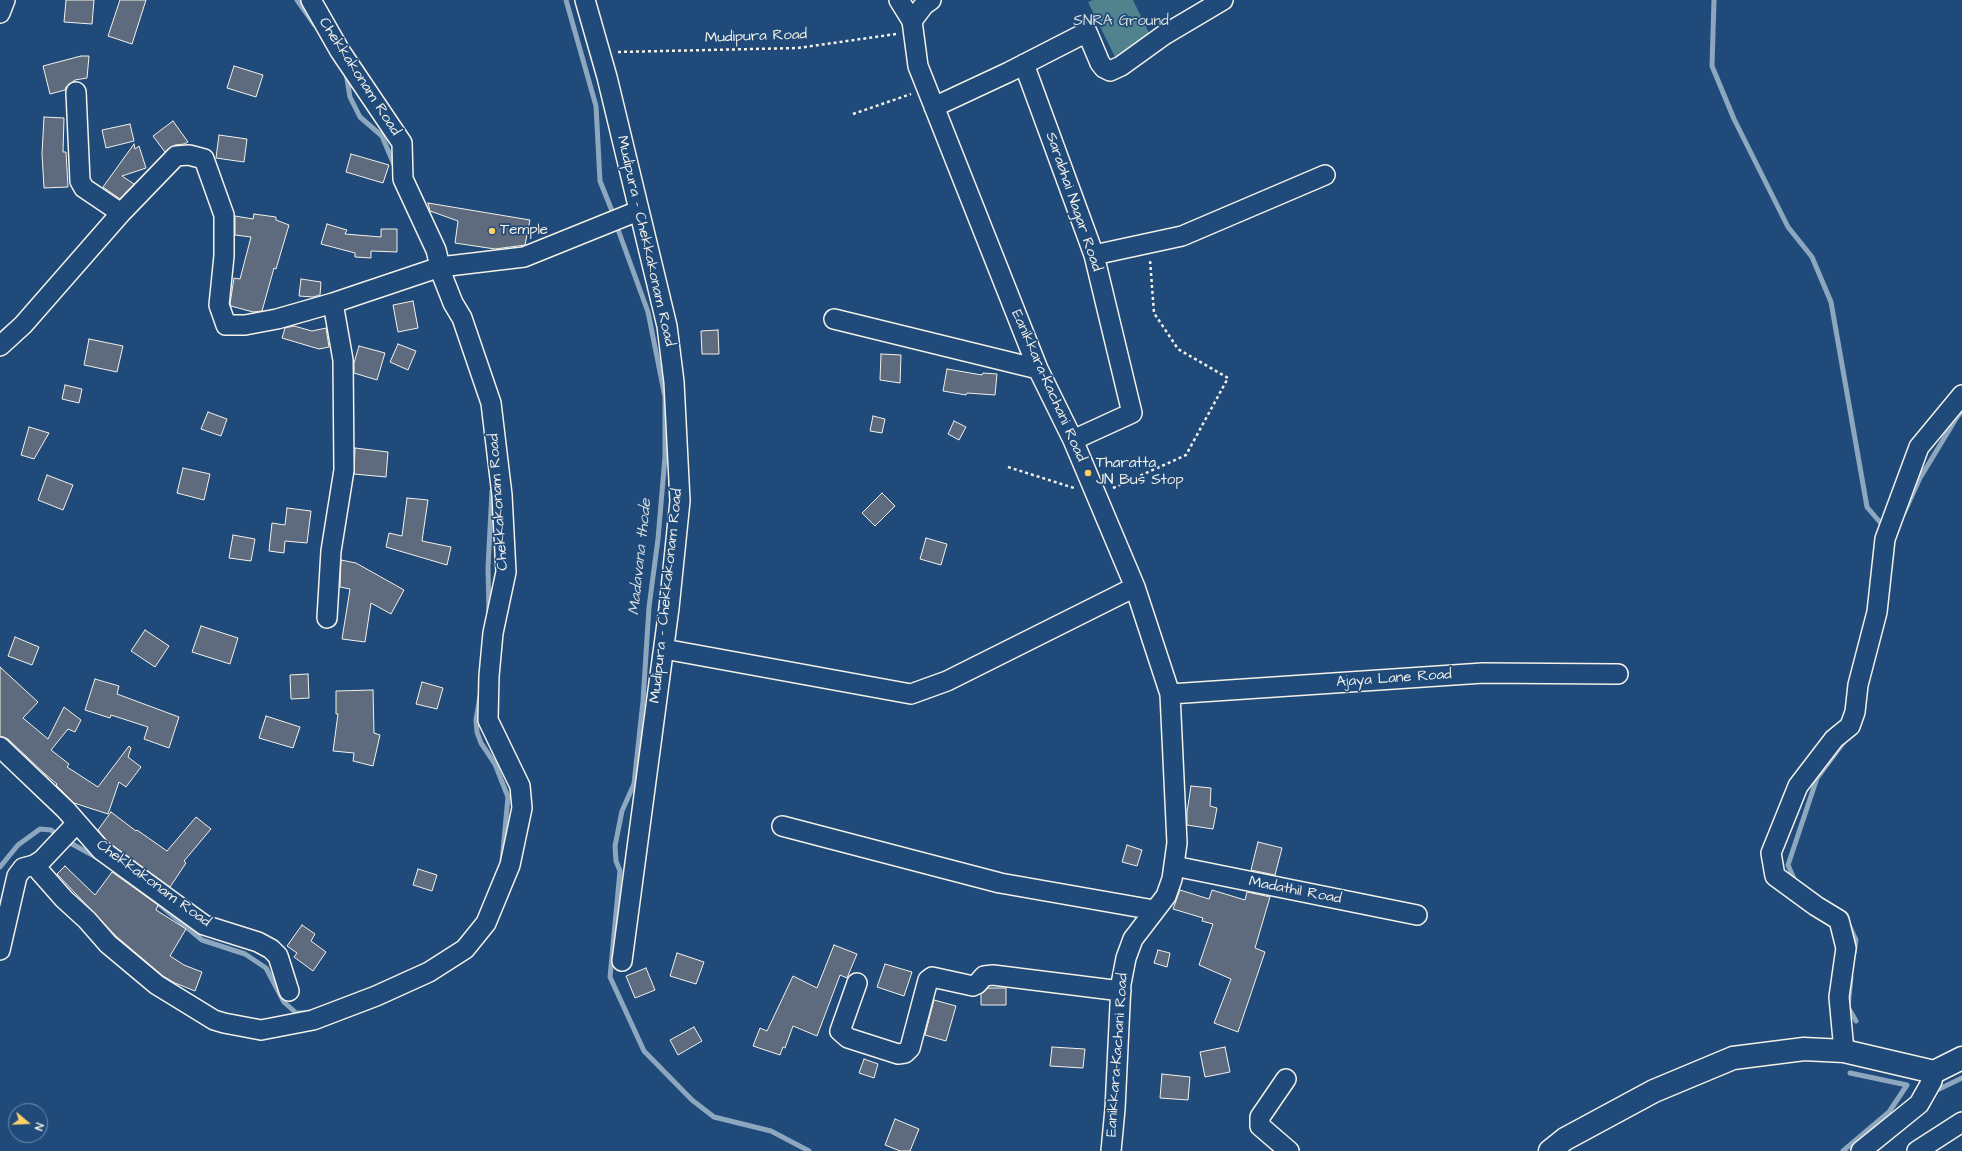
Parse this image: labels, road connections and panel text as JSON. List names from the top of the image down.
{
  "streets": {
    "street": [
      "Chekkakonam Road",
      "Sarabhai Nagar Road",
      "Mudipura - Chekkakonam Road",
      "Eanikkara-Kachani Road",
      "Ajaya Lane Road",
      "Madathil Road"
    ],
    "path": ["Mudipura Road"]
  },
  "crossings": [
    ["Mudipura Road", "Mudipura - Chekkakonam Road"],
    ["Mudipura Road", "Eanikkara-Kachani Road"],
    ["Sarabhai Nagar Road", "Eanikkara-Kachani Road"],
    ["Eanikkara-Kachani Road", "Ajaya Lane Road"],
    ["Eanikkara-Kachani Road", "Madathil Road"]
  ],
  "water": ["Madavana thode"],
  "parks": ["SNRA Ground"],
  "places": ["Temple", "Tharatta JN Bus Stop"],
  "north": "right"
}
